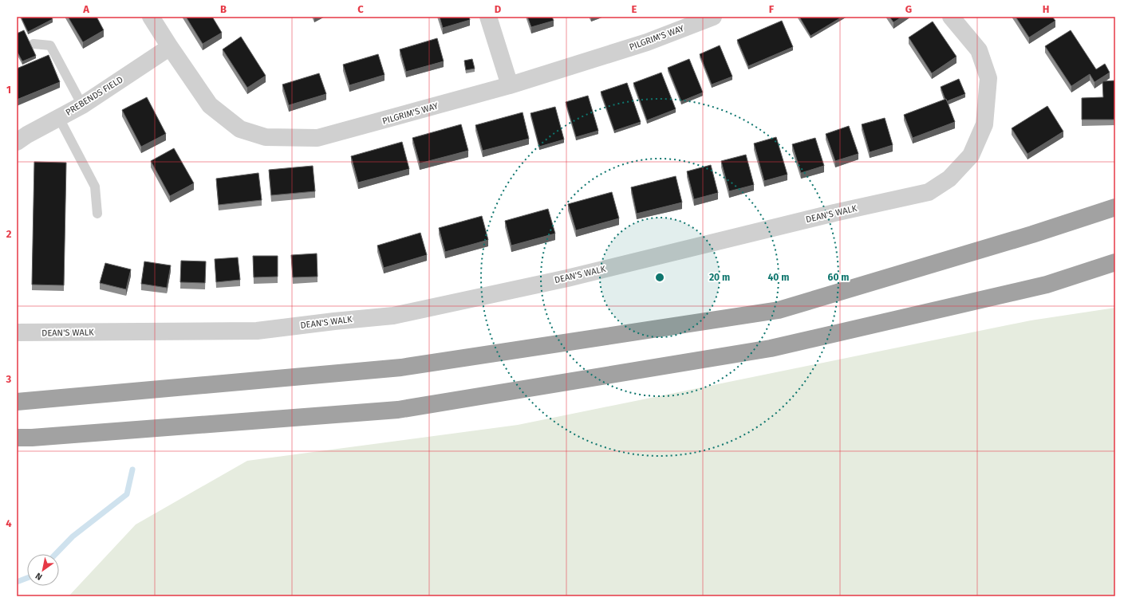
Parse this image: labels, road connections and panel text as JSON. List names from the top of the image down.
{
  "streets": {
    "street": ["PILGRIM'S WAY", "PREBENDS FIELD", "DEAN'S WALK"]
  },
  "crossings": [
    ["PILGRIM'S WAY", "PREBENDS FIELD"]
  ],
  "north": "bottom left",
  "grid": {
    "columns": [
      "A",
      "B",
      "C",
      "D",
      "E",
      "F",
      "G",
      "H"
    ],
    "rows": [
      "1",
      "2",
      "3",
      "4"
    ]
  },
  "rings": ["20 m", "40 m", "60 m"]
}
